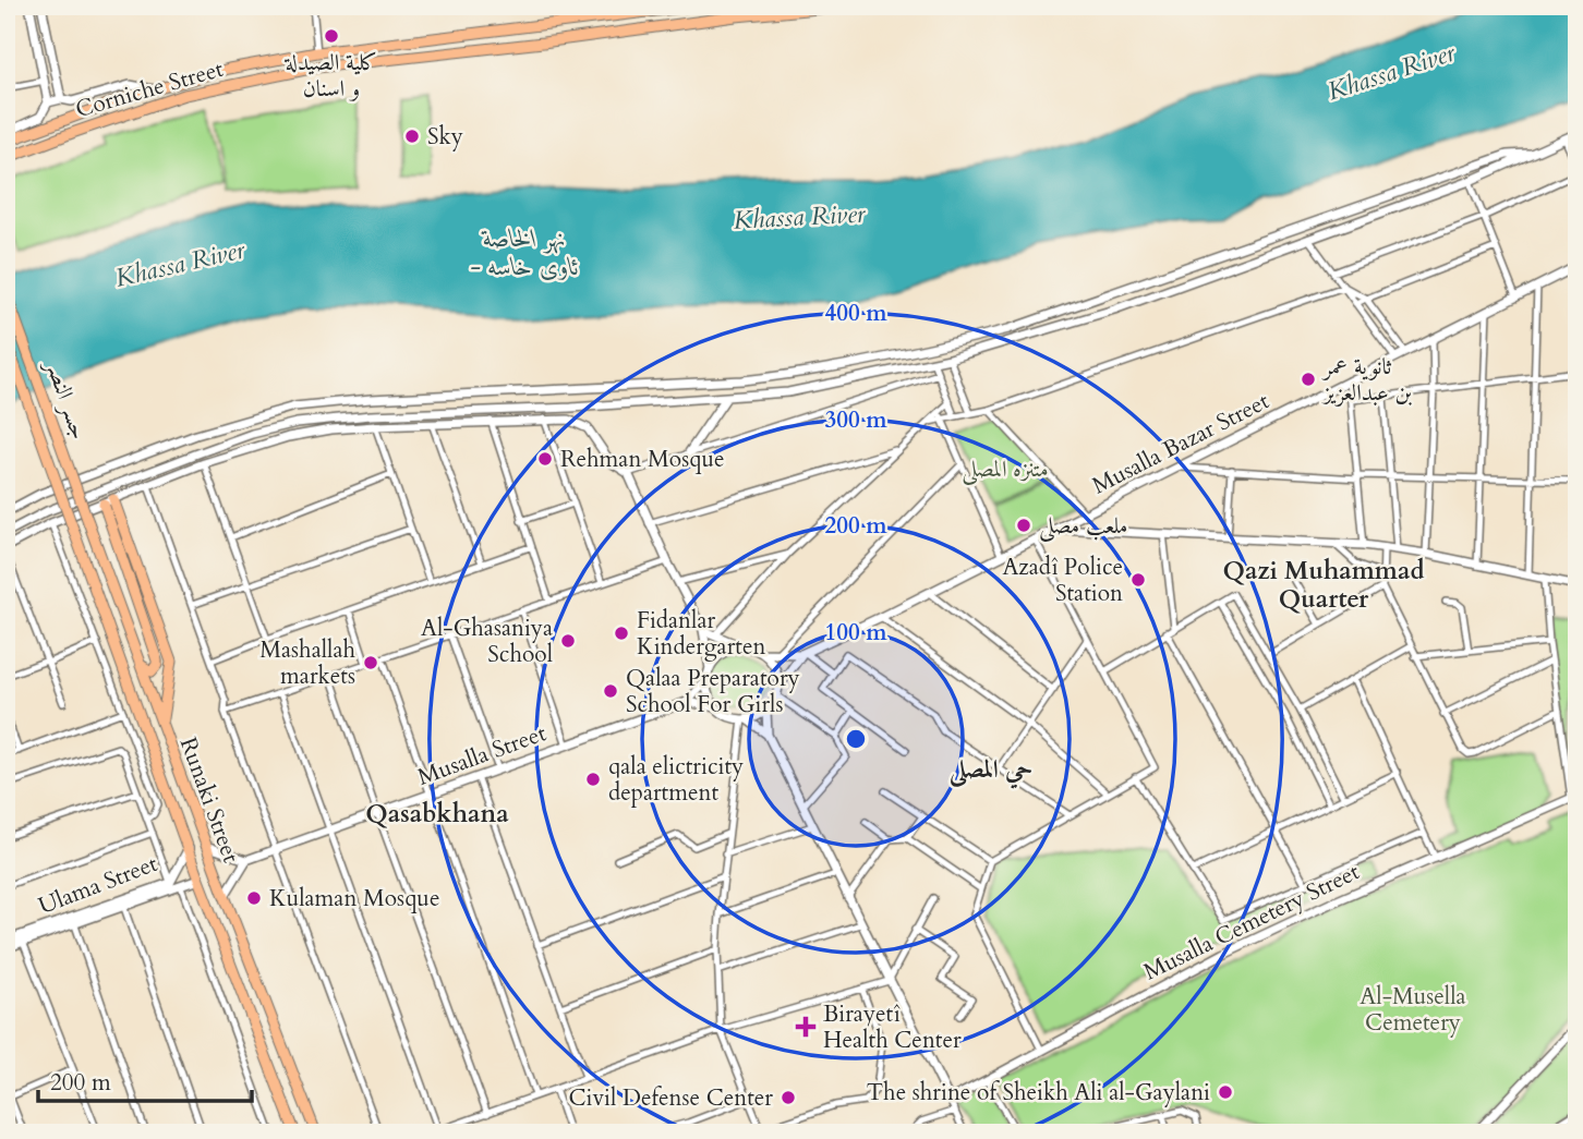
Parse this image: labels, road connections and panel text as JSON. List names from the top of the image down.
{
  "streets": {
    "main road": ["Corniche Street", "جسر النصر", "Runaki Street"],
    "street": [
      "Musalla Bazar Street",
      "Musalla Street",
      "Ulama Street",
      "Musalla Cemetery Street"
    ]
  },
  "crossings": [
    ["جسر النصر", "Runaki Street"],
    ["Musalla Bazar Street", "Musalla Street"],
    ["Runaki Street", "Ulama Street"]
  ],
  "districts": ["Qazi Muhammad Quarter", "حي المصلى", "Qasabkhana"],
  "water": ["Khassa River", "نهر الخاصة - ئاوی خاسە"],
  "parks": ["متنزه المصلى", "Al-Musella Cemetery"],
  "places": {
    "other": [
      "كلية الصيدلة و اسنان",
      "Sky",
      "ثانوية عمر بن عبدالعزيز",
      "Rehman Mosque",
      "ملعب مصلى",
      "Azadî Police Station",
      "Fidanlar Kindergarten",
      "Al-Ghasaniya School",
      "Mashallah markets",
      "Qalaa Preparatory School For Girls",
      "qala elictricity department",
      "Kulaman Mosque",
      "The shrine of Sheikh Ali al-Gaylani",
      "Civil Defense Center"
    ],
    "health": ["Birayetî Health Center"]
  },
  "scale_bar": "200 m",
  "rings": [
    "400 m",
    "300 m",
    "200 m",
    "100 m"
  ]
}
